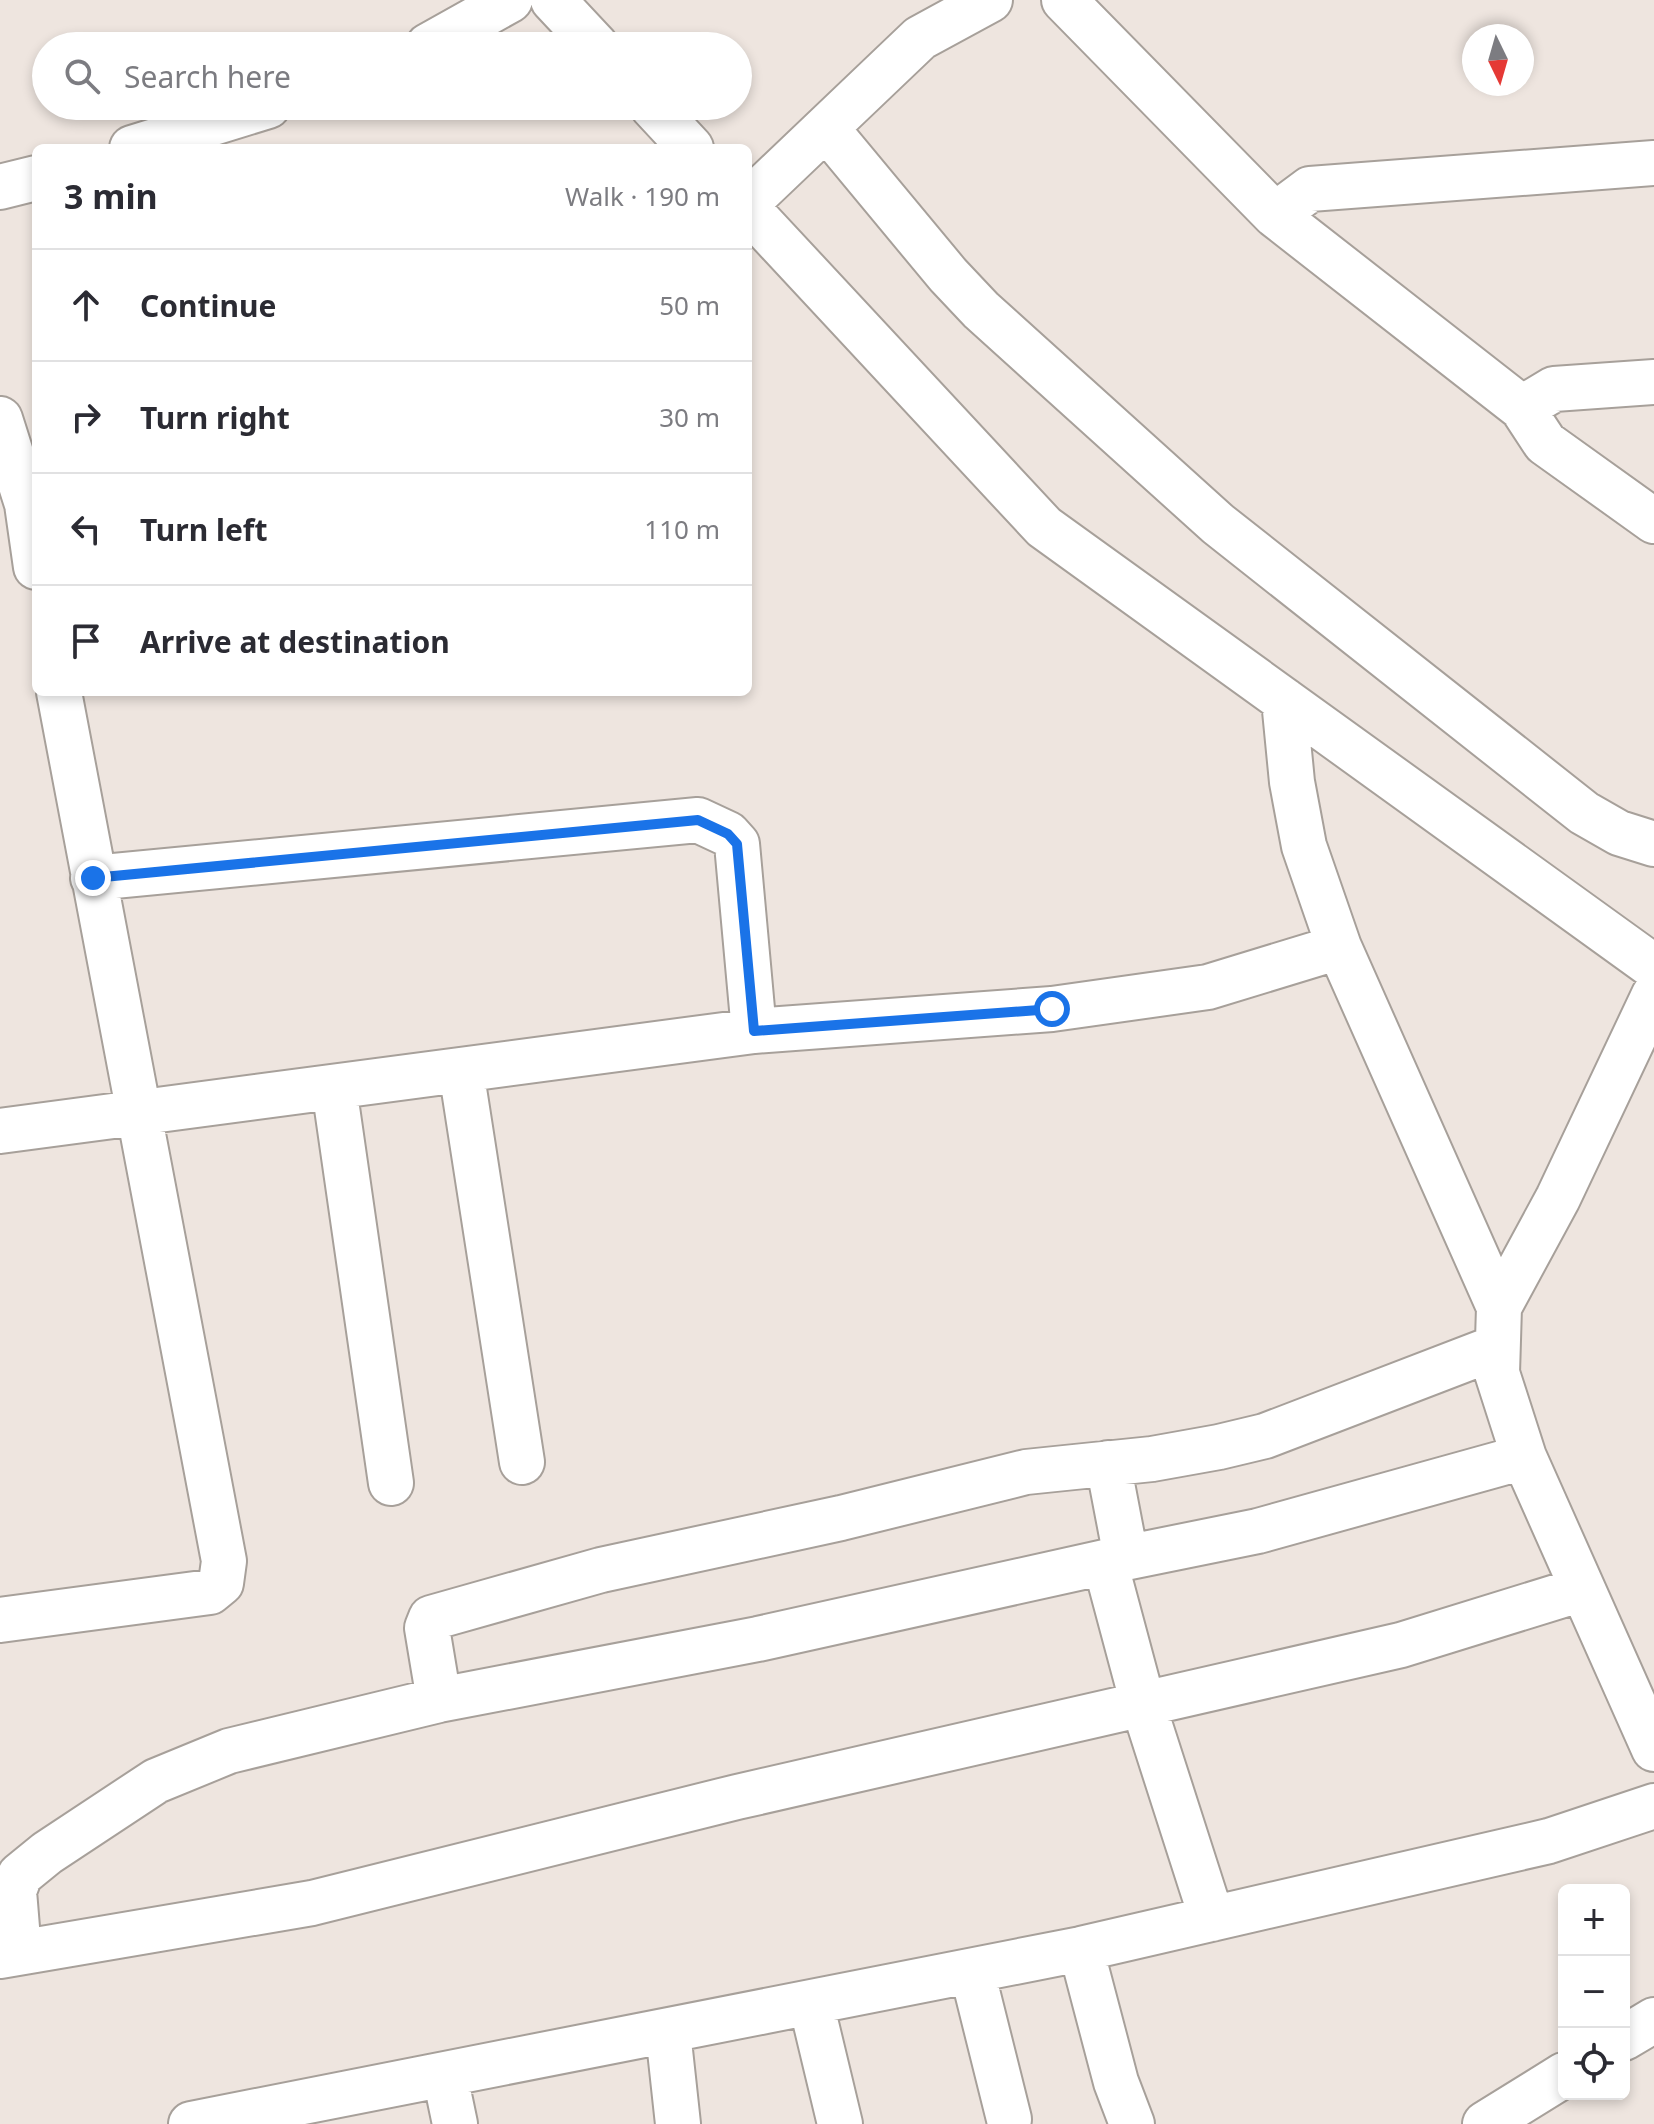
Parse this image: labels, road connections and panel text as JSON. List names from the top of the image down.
{
  "north": "bottom",
  "page": {
    "search": "Search here",
    "heading": ["3 min", "Walk · 190 m"],
    "list": [
      ["Continue", "50 m"],
      ["Turn right", "30 m"],
      ["Turn left", "110 m"],
      "Arrive at destination"
    ],
    "map_buttons": ["+", "−"]
  }
}
